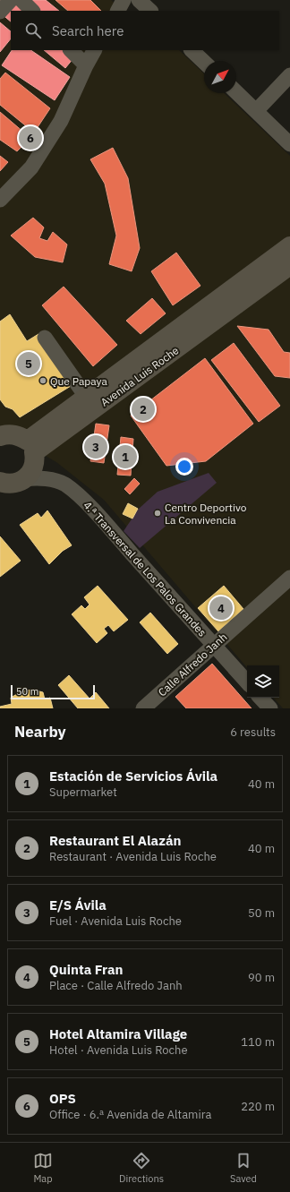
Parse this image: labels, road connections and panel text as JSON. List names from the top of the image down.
{
  "streets": {
    "main road": ["Avenida Luis Roche"],
    "street": ["4.ª Transversal de Los Palos Grandes", "Calle Alfredo Janh"]
  },
  "crossings": [
    ["Avenida Luis Roche", "4.ª Transversal de Los Palos Grandes"],
    ["4.ª Transversal de Los Palos Grandes", "Calle Alfredo Janh"]
  ],
  "places": ["Que Papaya", "Centro Deportivo La Convivencia"],
  "scale_bar": "50 m",
  "north": "top right",
  "page": {
    "search": "Search here",
    "pins": [
      "6",
      "5",
      "2",
      "3",
      "1",
      "4"
    ],
    "scale": "50 m",
    "heading": ["Nearby", "6 results"],
    "list": [
      {
        "mark": "1",
        "name": "Estación de Servicios Ávila",
        "note": "Supermarket",
        "value": "40 m"
      },
      {
        "mark": "2",
        "name": "Restaurant El Alazán",
        "note": "Restaurant · Avenida Luis Roche",
        "value": "40 m"
      },
      {
        "mark": "3",
        "name": "E/S Ávila",
        "note": "Fuel · Avenida Luis Roche",
        "value": "50 m"
      },
      {
        "mark": "4",
        "name": "Quinta Fran",
        "note": "Place · Calle Alfredo Janh",
        "value": "90 m"
      },
      {
        "mark": "5",
        "name": "Hotel Altamira Village",
        "note": "Hotel · Avenida Luis Roche",
        "value": "110 m"
      },
      {
        "mark": "6",
        "name": "OPS",
        "note": "Office · 6.ª Avenida de Altamira",
        "value": "220 m"
      }
    ],
    "nav": ["Map", "Directions", "Saved"]
  }
}
